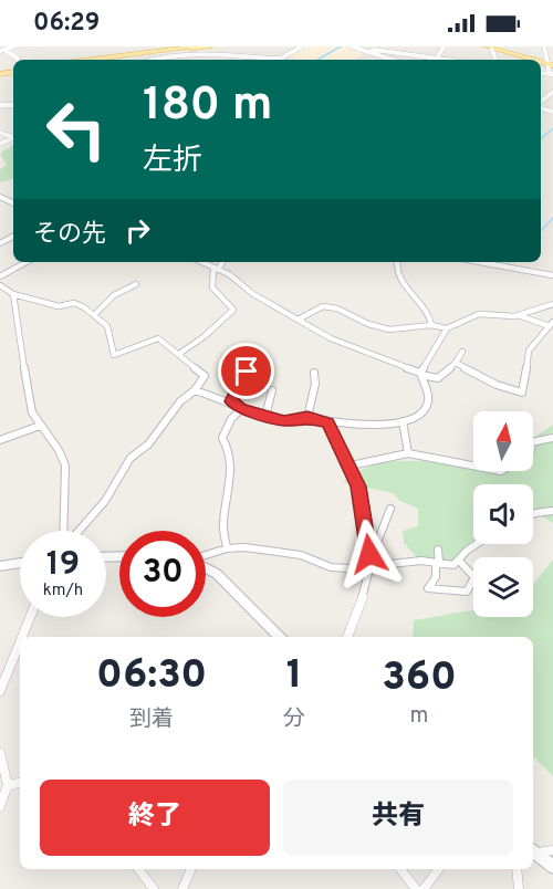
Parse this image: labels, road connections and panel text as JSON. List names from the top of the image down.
{
  "north": "top",
  "page": {
    "status": "06:29",
    "turn": ["180 m", "左折"],
    "then": "その先",
    "speed": "19 km/h",
    "limit": "30",
    "eta": [
      "06:30",
      "到着",
      "1",
      "分",
      "360",
      "m"
    ],
    "buttons": ["終了", "共有"]
  }
}
